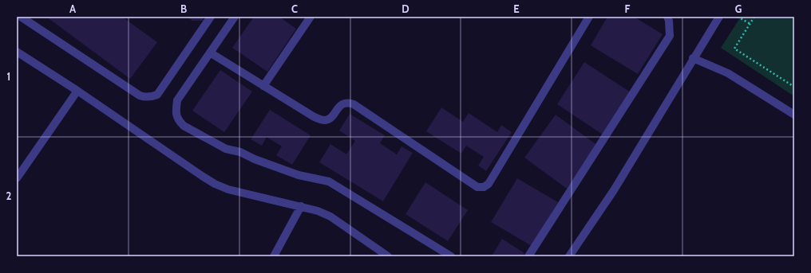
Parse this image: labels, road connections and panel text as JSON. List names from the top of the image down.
{
  "grid": {
    "columns": [
      "A",
      "B",
      "C",
      "D",
      "E",
      "F",
      "G"
    ],
    "rows": ["1", "2"]
  }
}
